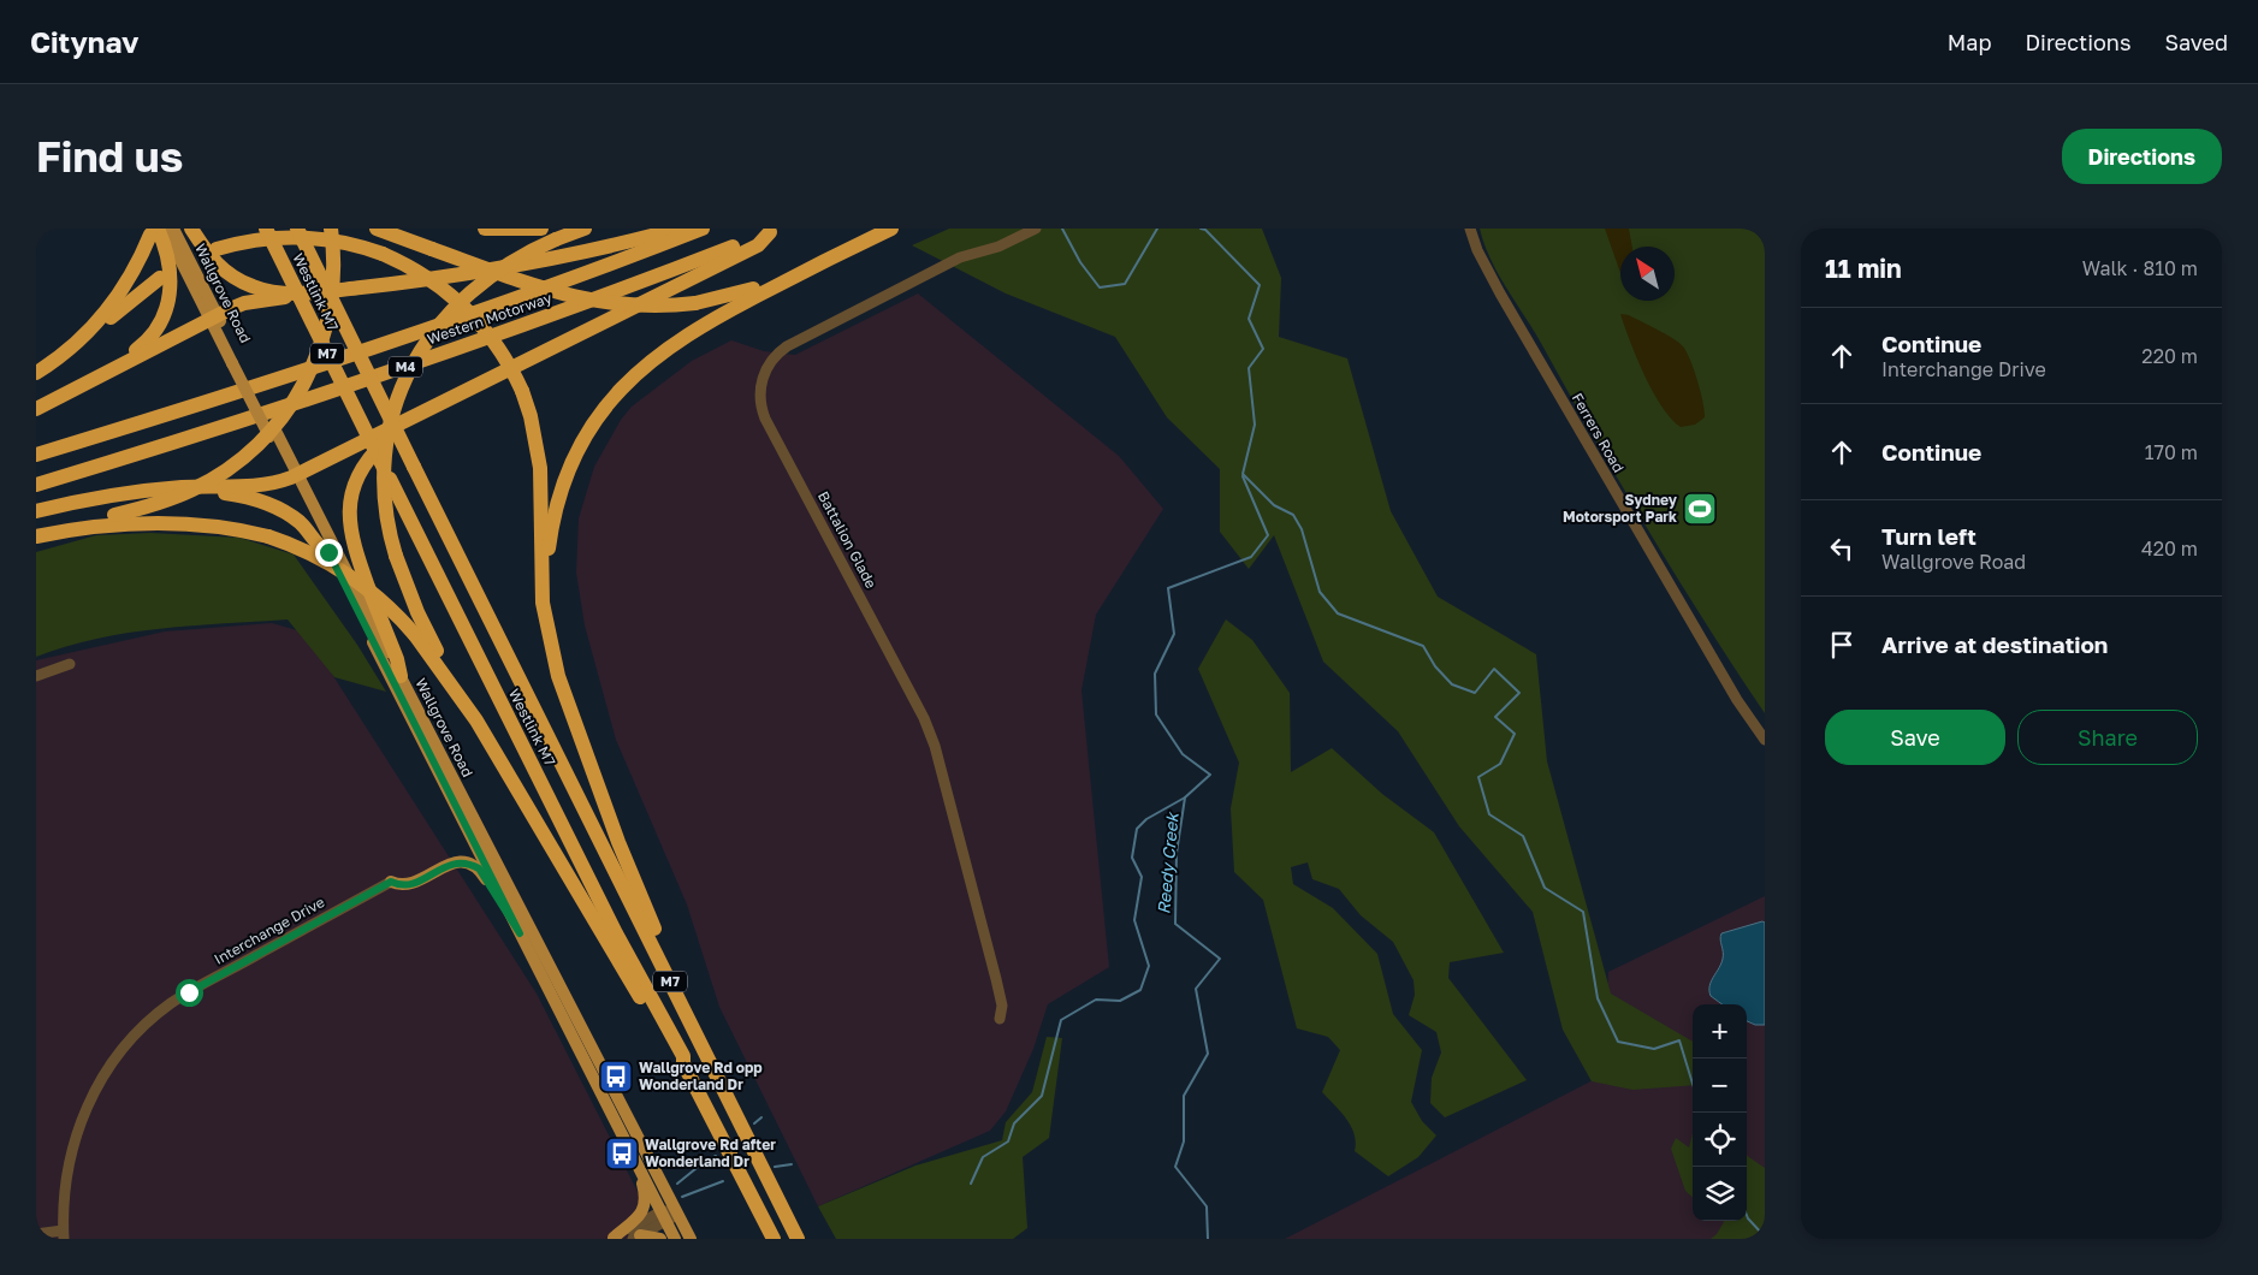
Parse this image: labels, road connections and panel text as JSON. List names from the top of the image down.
{
  "streets": {
    "highway": [
      "Westlink M7",
      "Western Motorway",
      "M7",
      "M4"
    ],
    "main road": ["Wallgrove Road"],
    "street": ["Ferrers Road", "Battalion Glade", "Interchange Drive"]
  },
  "water": ["Reedy Creek"],
  "places": {
    "sports": ["Sydney Motorsport Park"],
    "bus stop": ["Wallgrove Rd opp Wonderland Dr", "Wallgrove Rd after Wonderland Dr"]
  },
  "north": "top left",
  "page": {
    "header": "Citynav",
    "nav": ["Map", "Directions", "Saved"],
    "buttons": [
      "Directions",
      ["Save", "Share"]
    ],
    "title": "Find us",
    "heading": ["11 min", "Walk · 810 m"],
    "list": [
      ["Continue", "Interchange Drive", "220 m"],
      ["Continue", "170 m"],
      ["Turn left", "Wallgrove Road", "420 m"],
      "Arrive at destination"
    ],
    "map_buttons": ["+", "−"]
  }
}
